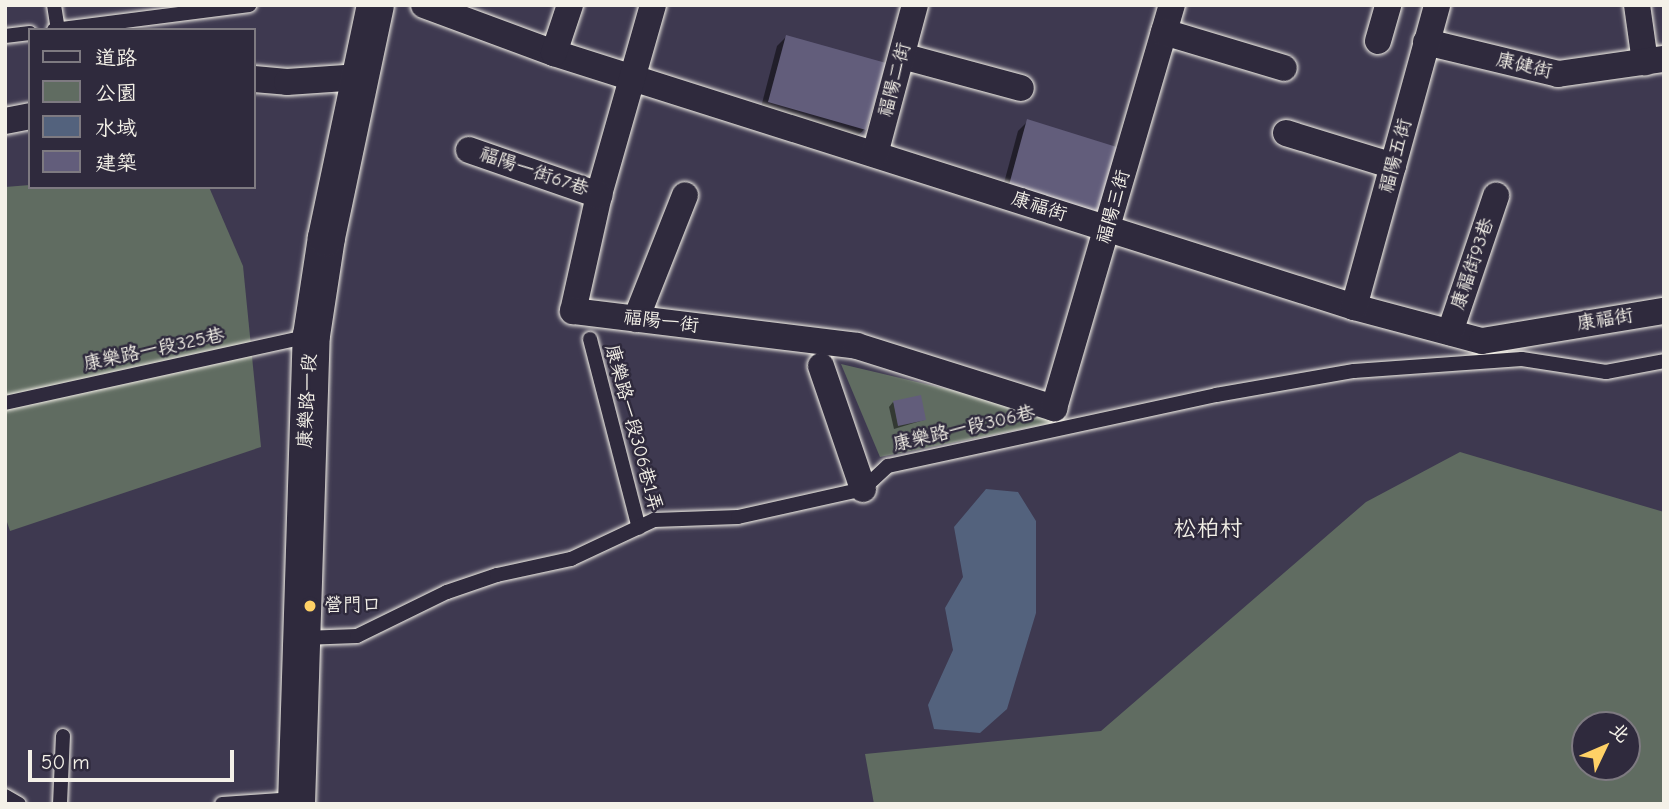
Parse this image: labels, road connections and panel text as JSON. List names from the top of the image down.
{
  "streets": {
    "street": [
      "康健街",
      "福陽二街",
      "福陽五街",
      "福陽一街67巷",
      "康福街",
      "福陽三街",
      "康福街93巷",
      "福陽一街",
      "康樂路一段"
    ],
    "lane": ["康樂路一段325巷", "康樂路一段306巷1弄", "康樂路一段306巷"]
  },
  "crossings": [
    ["康健街", "福陽五街"],
    ["福陽二街", "康福街"],
    ["福陽五街", "康福街"],
    ["福陽一街67巷", "福陽一街"],
    ["康福街", "福陽三街"],
    ["康福街", "康福街93巷"],
    ["康福街", "福陽一街"],
    ["福陽三街", "福陽一街"],
    ["康樂路一段325巷", "康樂路一段"],
    ["康樂路一段", "康樂路一段306巷"],
    ["康樂路一段306巷1弄", "康樂路一段306巷"]
  ],
  "districts": ["松柏村"],
  "places": ["營門口"],
  "legend": [
    "道路",
    "公園",
    "水域",
    "建築"
  ],
  "scale_bar": "50 m",
  "north": "top right"
}
